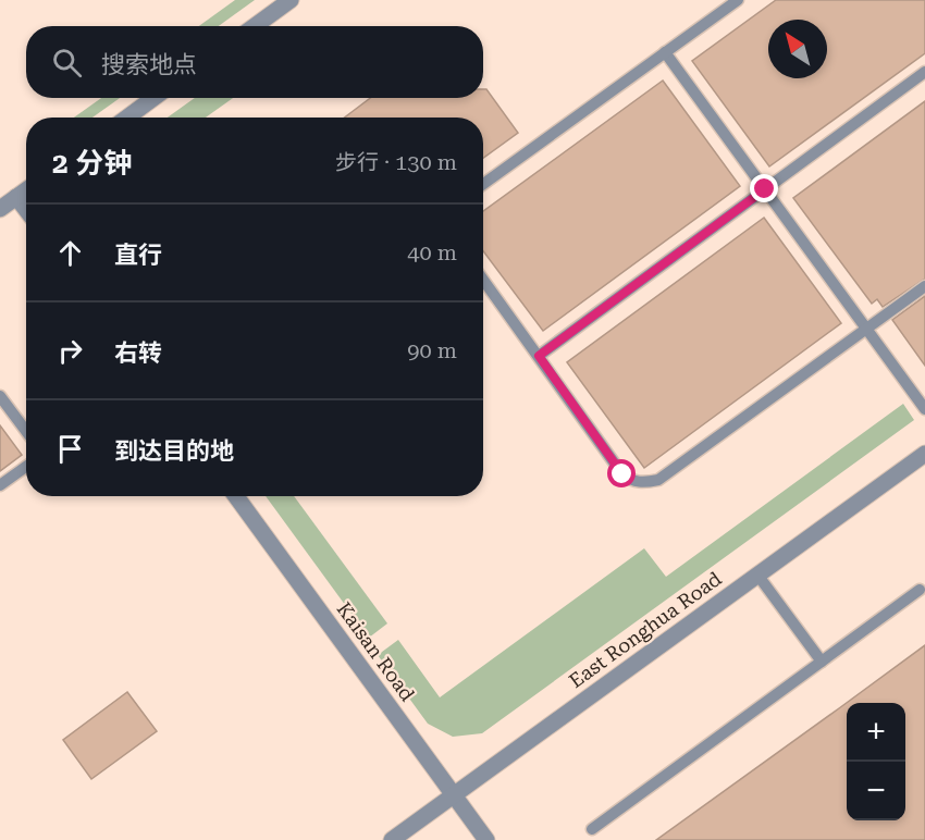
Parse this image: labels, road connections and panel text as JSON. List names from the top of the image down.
{
  "streets": {
    "street": ["East Ronghua Road", "Kaisan Road"]
  },
  "crossings": [
    ["East Ronghua Road", "Kaisan Road"]
  ],
  "north": "top left",
  "page": {
    "search": "搜索地点",
    "heading": ["2 分钟", "步行 · 130 m"],
    "list": [
      ["直行", "40 m"],
      ["右转", "90 m"],
      "到达目的地"
    ],
    "map_buttons": ["+", "−"]
  }
}
